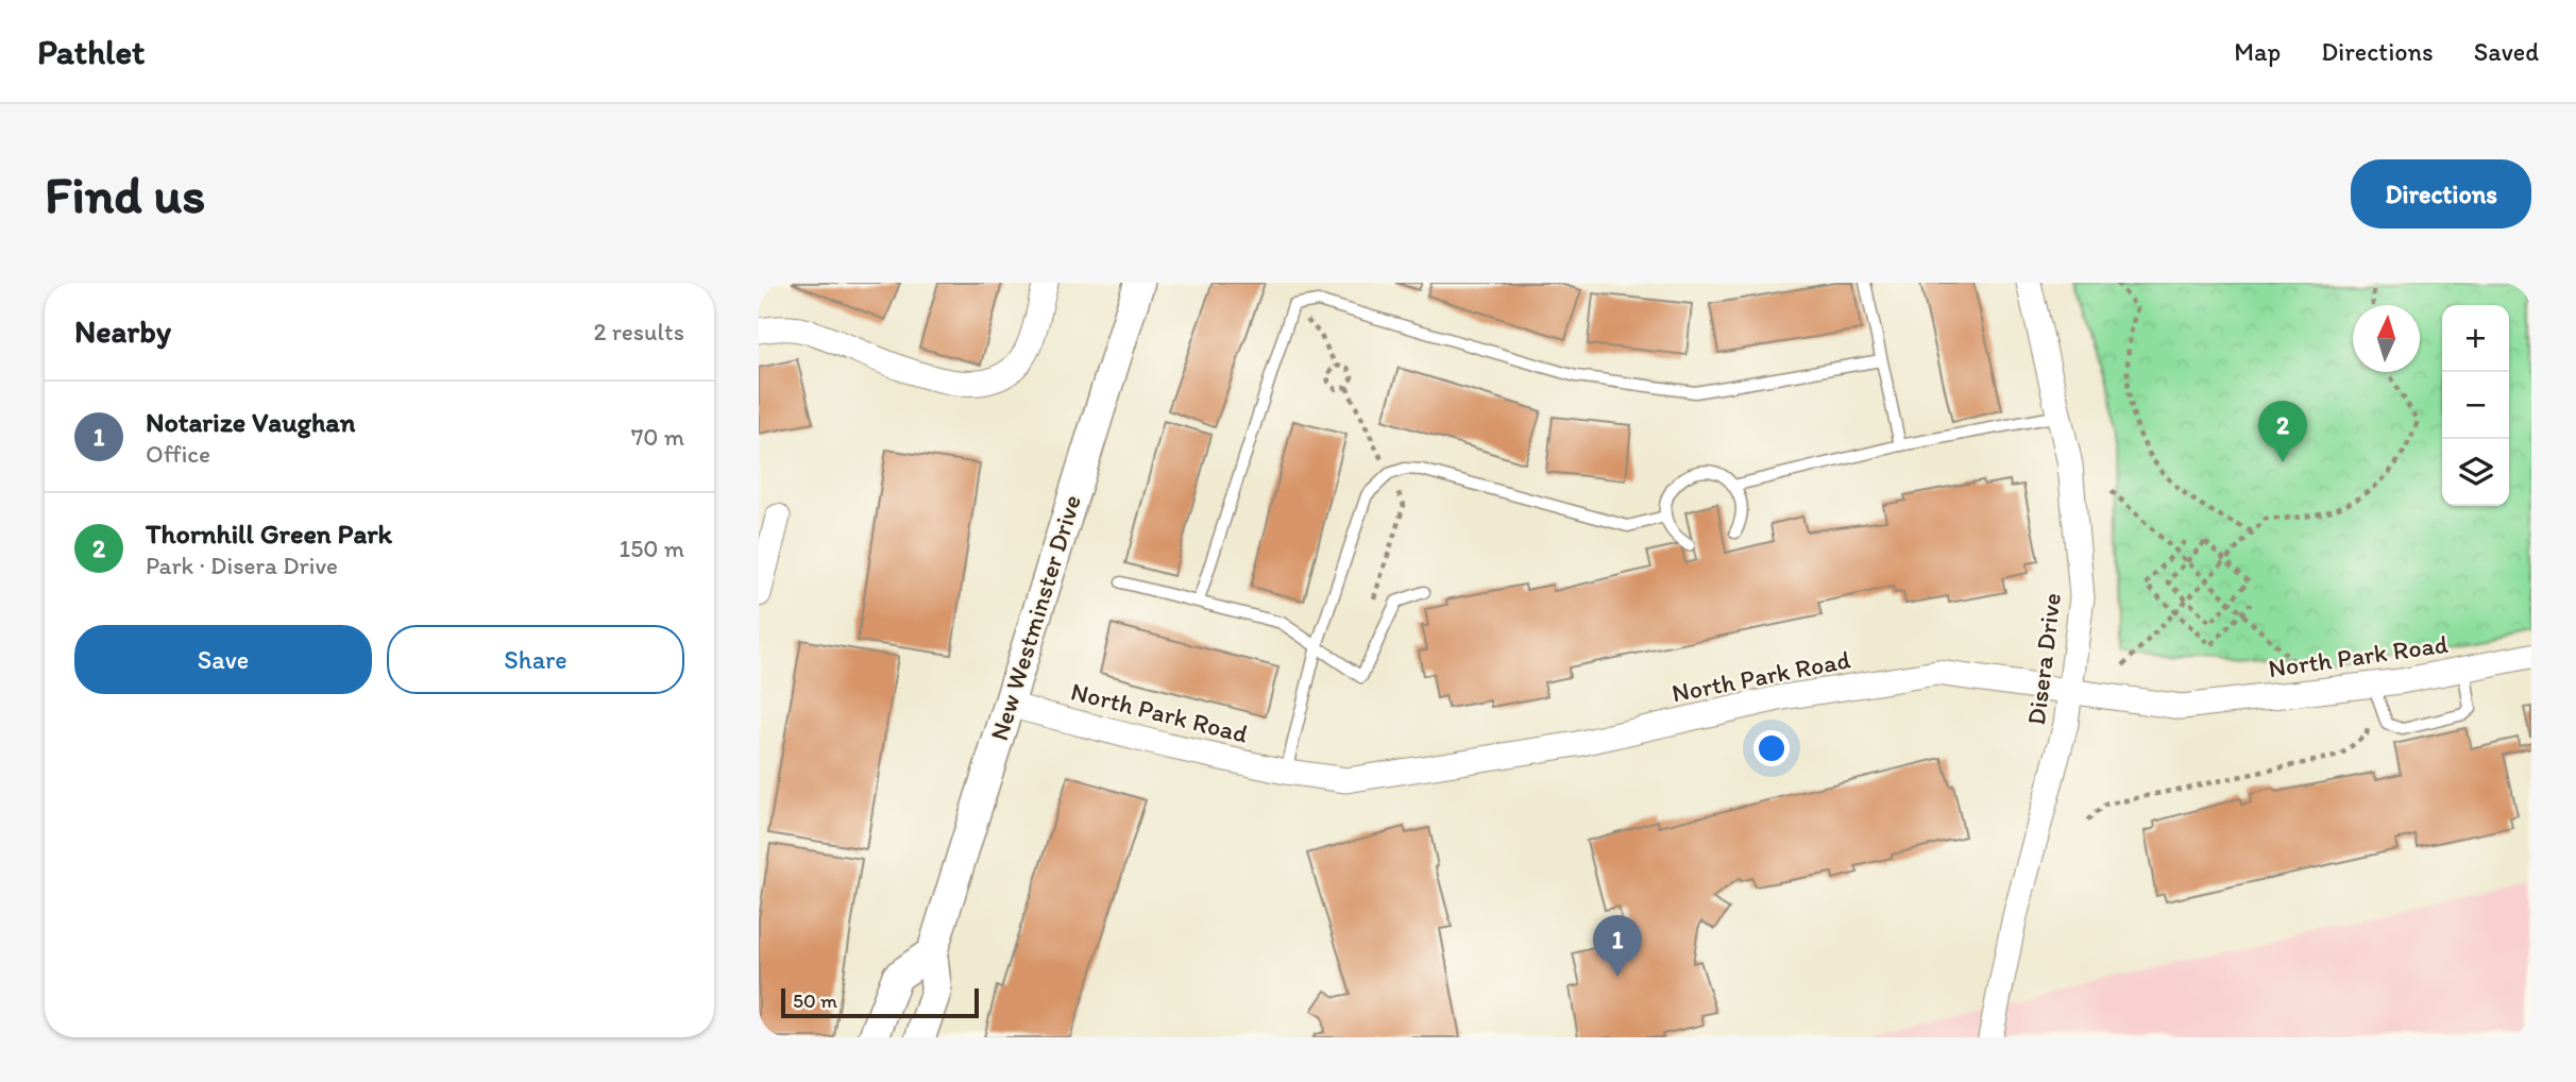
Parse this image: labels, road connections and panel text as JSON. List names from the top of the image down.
{
  "streets": {
    "street": ["New Westminster Drive", "North Park Road", "Disera Drive"]
  },
  "crossings": [
    ["New Westminster Drive", "North Park Road"],
    ["North Park Road", "Disera Drive"]
  ],
  "scale_bar": "50 m",
  "north": "top",
  "page": {
    "header": "Pathlet",
    "nav": ["Map", "Directions", "Saved"],
    "buttons": [
      "Directions",
      ["Save", "Share"]
    ],
    "title": "Find us",
    "heading": ["Nearby", "2 results"],
    "map_buttons": ["+", "−"],
    "list": [
      {
        "mark": "1",
        "name": "Notarize Vaughan",
        "note": "Office",
        "value": "70 m"
      },
      {
        "mark": "2",
        "name": "Thornhill Green Park",
        "note": "Park · Disera Drive",
        "value": "150 m"
      }
    ],
    "pins": ["2", "1"],
    "scale": "50 m"
  }
}
